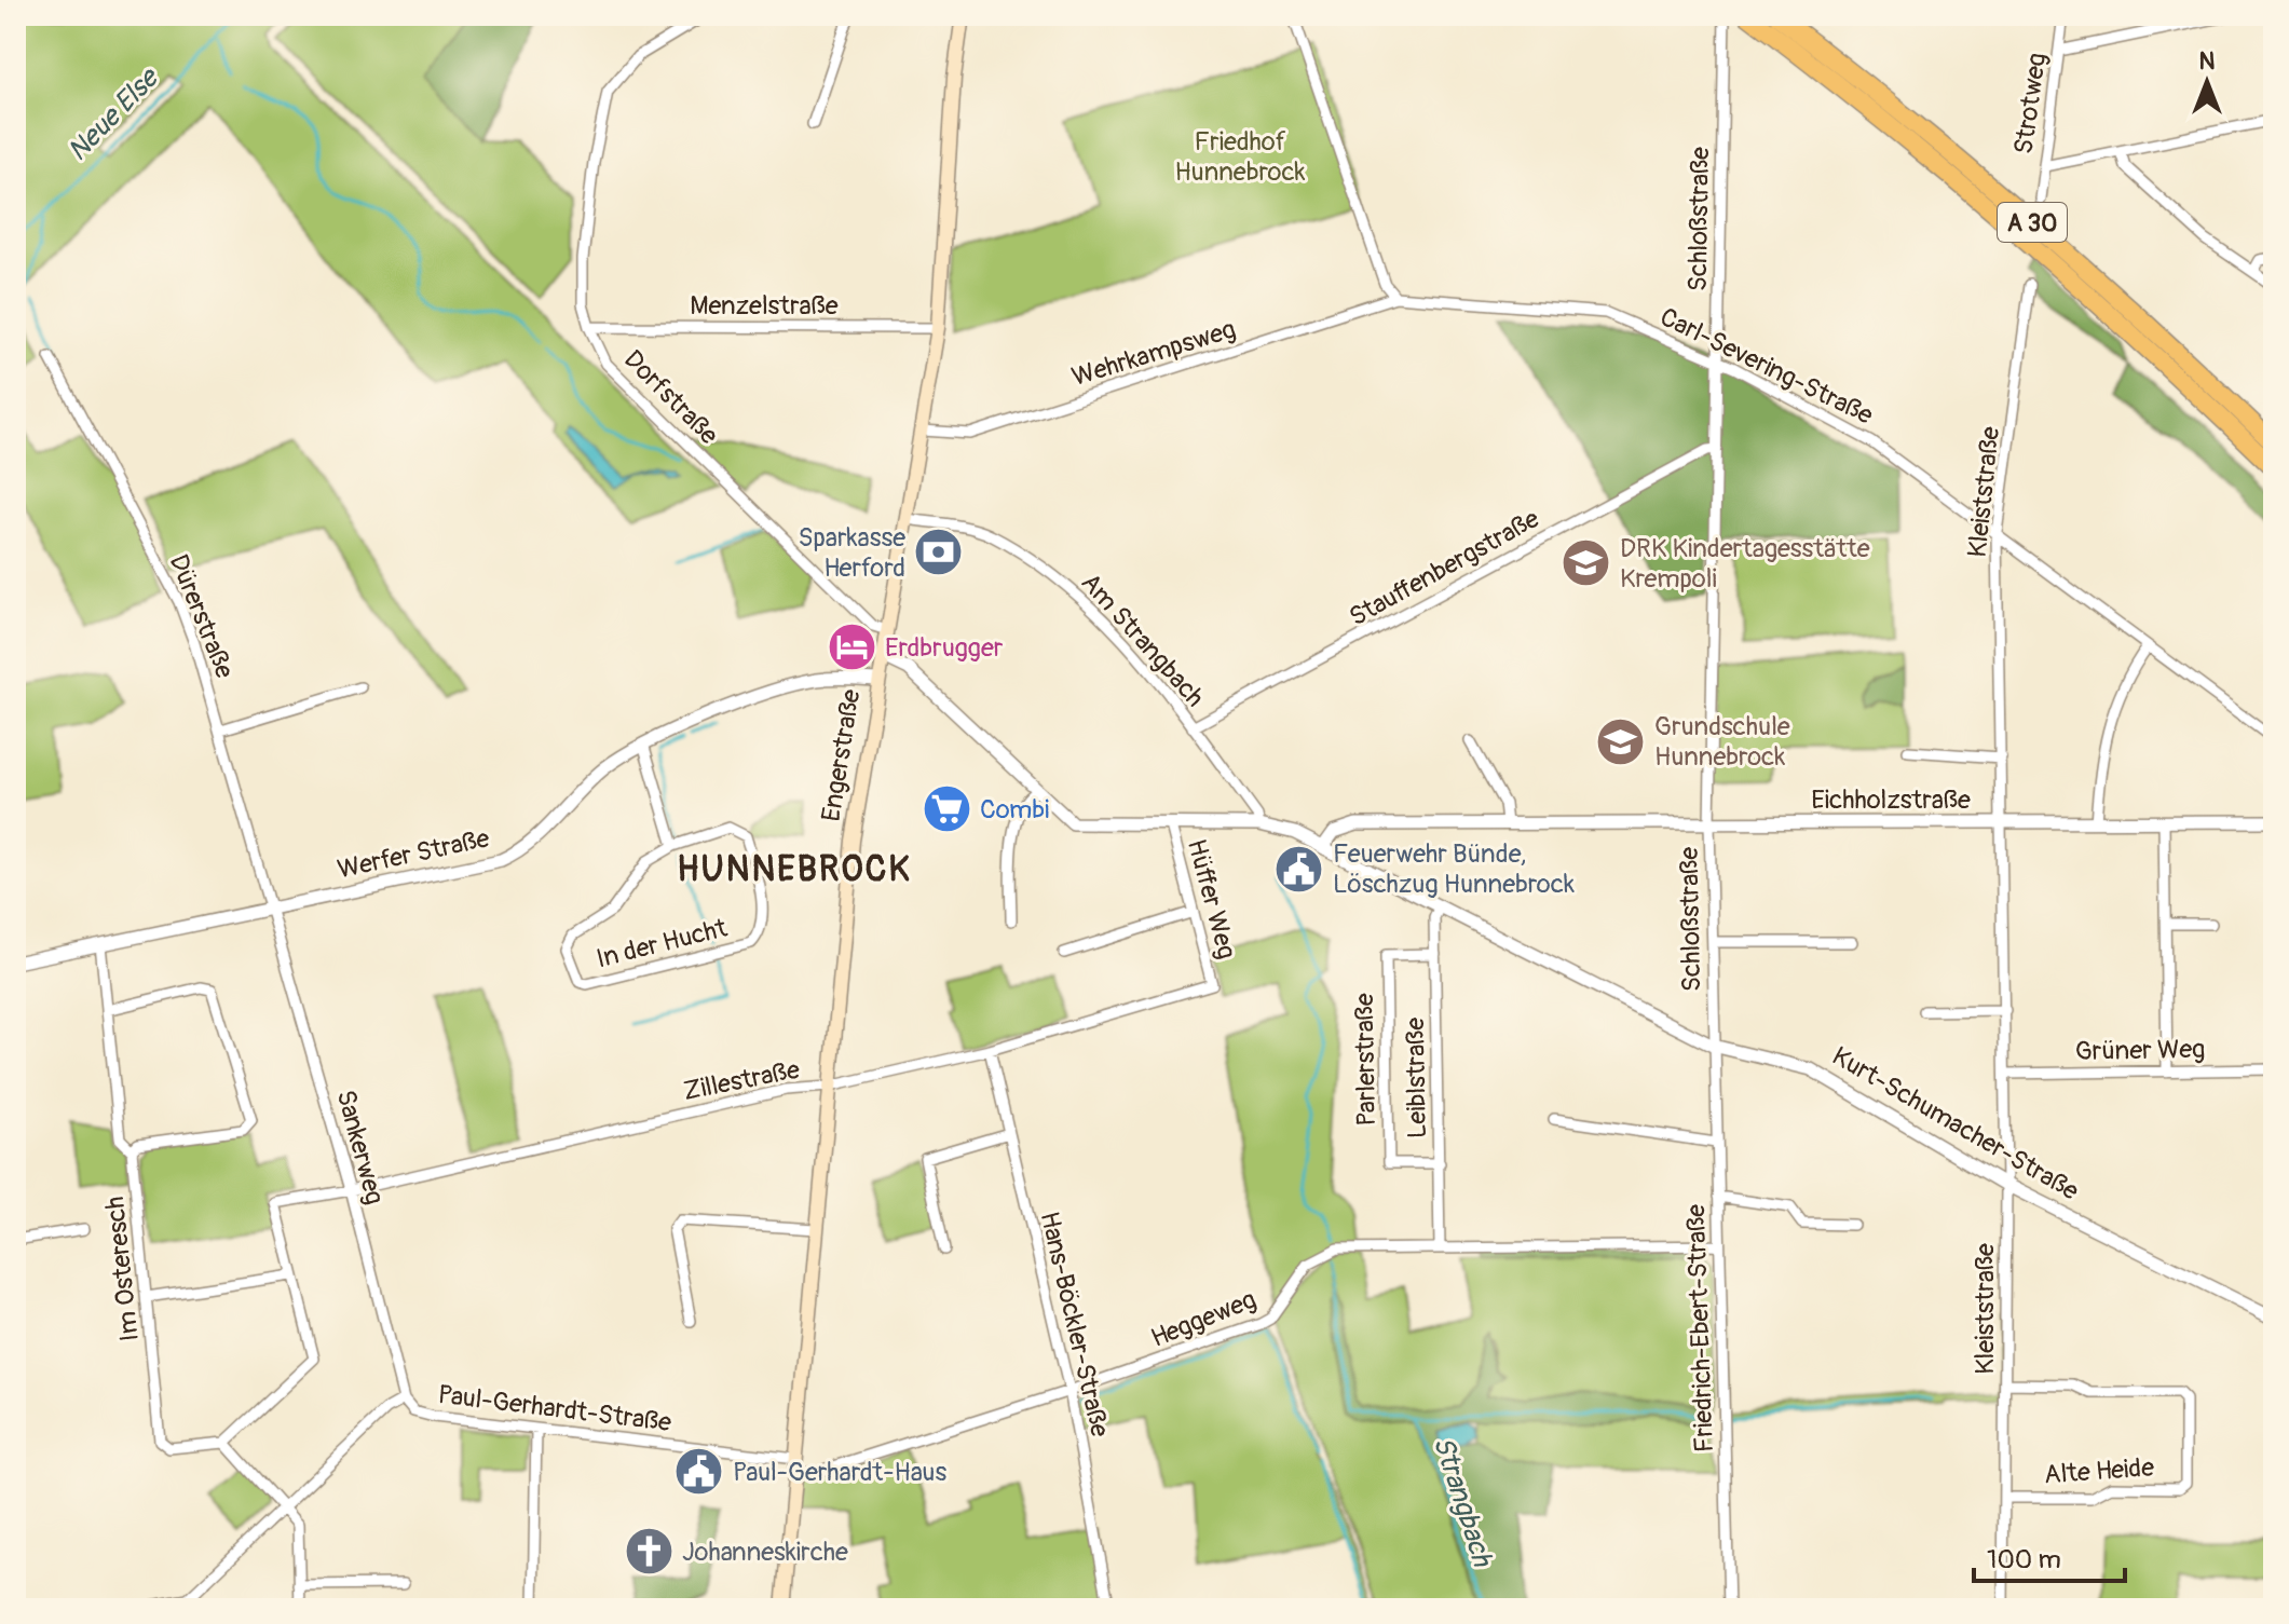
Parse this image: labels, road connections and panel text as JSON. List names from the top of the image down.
{
  "streets": {
    "highway": ["A 30"],
    "main road": ["Engerstraße"],
    "street": [
      "Strotweg",
      "Schloßstraße",
      "Menzelstraße",
      "Wehrkampsweg",
      "Carl-Severing-Straße",
      "Dorfstraße",
      "Kleiststraße",
      "Stauffenbergstraße",
      "Dürerstraße",
      "Am Strangbach",
      "Eichholzstraße",
      "Werfer Straße",
      "Hüffer Weg",
      "In der Hucht",
      "Grüner Weg",
      "Parlerstraße",
      "Leiblstraße",
      "Zillestraße",
      "Kurt-Schumacher-Straße",
      "Sankerweg",
      "Im Osteresch",
      "Heggeweg",
      "Hans-Böckler-Straße",
      "Friedrich-Ebert-Straße",
      "Paul-Gerhardt-Straße",
      "Alte Heide"
    ]
  },
  "crossings": [
    ["Schloßstraße", "Carl-Severing-Straße"],
    ["Schloßstraße", "Stauffenbergstraße"],
    ["Schloßstraße", "Eichholzstraße"],
    ["Schloßstraße", "Kurt-Schumacher-Straße"],
    ["Schloßstraße", "Friedrich-Ebert-Straße"],
    ["Menzelstraße", "Dorfstraße"],
    ["Menzelstraße", "Engerstraße"],
    ["Wehrkampsweg", "Carl-Severing-Straße"],
    ["Wehrkampsweg", "Engerstraße"],
    ["Carl-Severing-Straße", "Kleiststraße"],
    ["Dorfstraße", "Engerstraße"],
    ["Kleiststraße", "Eichholzstraße"],
    ["Kleiststraße", "Grüner Weg"],
    ["Kleiststraße", "Kurt-Schumacher-Straße"],
    ["Kleiststraße", "Alte Heide"],
    ["Stauffenbergstraße", "Am Strangbach"],
    ["Dürerstraße", "Werfer Straße"],
    ["Dürerstraße", "Sankerweg"],
    ["Am Strangbach", "Engerstraße"],
    ["Am Strangbach", "Kurt-Schumacher-Straße"],
    ["Engerstraße", "Werfer Straße"],
    ["Engerstraße", "Zillestraße"],
    ["Engerstraße", "Kurt-Schumacher-Straße"],
    ["Engerstraße", "Heggeweg"],
    ["Engerstraße", "Paul-Gerhardt-Straße"],
    ["Eichholzstraße", "Kurt-Schumacher-Straße"],
    ["Werfer Straße", "Sankerweg"],
    ["Werfer Straße", "Im Osteresch"],
    ["Hüffer Weg", "Zillestraße"],
    ["Hüffer Weg", "Kurt-Schumacher-Straße"],
    ["Parlerstraße", "Leiblstraße"],
    ["Leiblstraße", "Kurt-Schumacher-Straße"],
    ["Leiblstraße", "Heggeweg"],
    ["Zillestraße", "Sankerweg"],
    ["Zillestraße", "Hans-Böckler-Straße"],
    ["Kurt-Schumacher-Straße", "Friedrich-Ebert-Straße"],
    ["Sankerweg", "Paul-Gerhardt-Straße"],
    ["Heggeweg", "Hans-Böckler-Straße"],
    ["Heggeweg", "Friedrich-Ebert-Straße"]
  ],
  "districts": ["HUNNEBROCK"],
  "water": ["Neue Else", "Strangbach"],
  "parks": ["Friedhof Hunnebrock"],
  "places": {
    "bank": ["Sparkasse Herford"],
    "school or university": ["DRK Kindertagesstätte Krempoli", "Grundschule Hunnebrock"],
    "hotel": ["Erdbrugger"],
    "supermarket": ["Combi"],
    "public building": ["Feuerwehr Bünde, Löschzug Hunnebrock", "Paul-Gerhardt-Haus"],
    "church": ["Johanneskirche"]
  },
  "scale_bar": "100 m",
  "north": "top"
}
